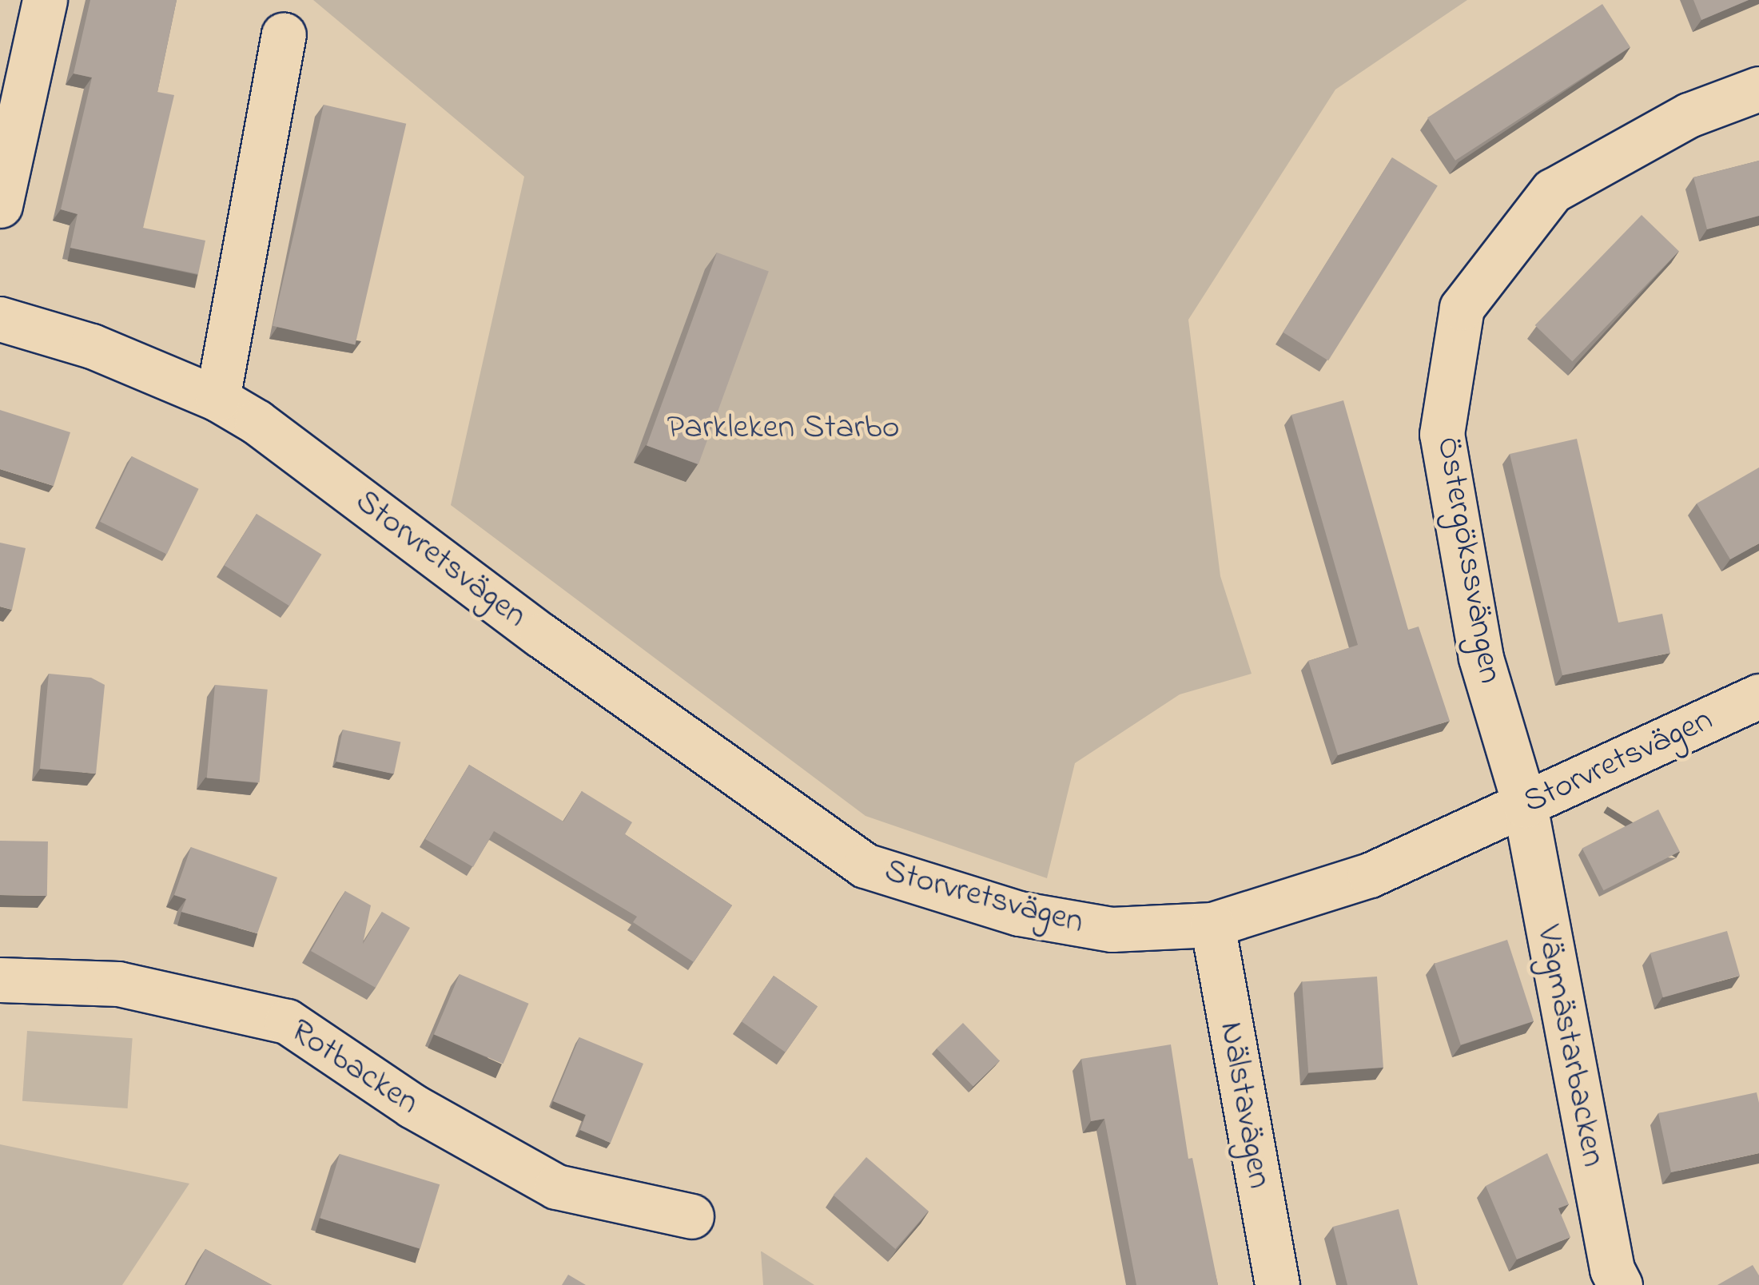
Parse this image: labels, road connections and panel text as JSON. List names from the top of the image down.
{
  "streets": {
    "street": [
      "Storvretsvägen",
      "Östergökssvängen",
      "Vägmästarbacken",
      "Rotbacken",
      "Nälstavägen"
    ]
  },
  "crossings": [
    ["Storvretsvägen", "Östergökssvängen"],
    ["Storvretsvägen", "Vägmästarbacken"],
    ["Storvretsvägen", "Nälstavägen"],
    ["Östergökssvängen", "Vägmästarbacken"]
  ],
  "parks": ["Parkleken Starbo"]
}
